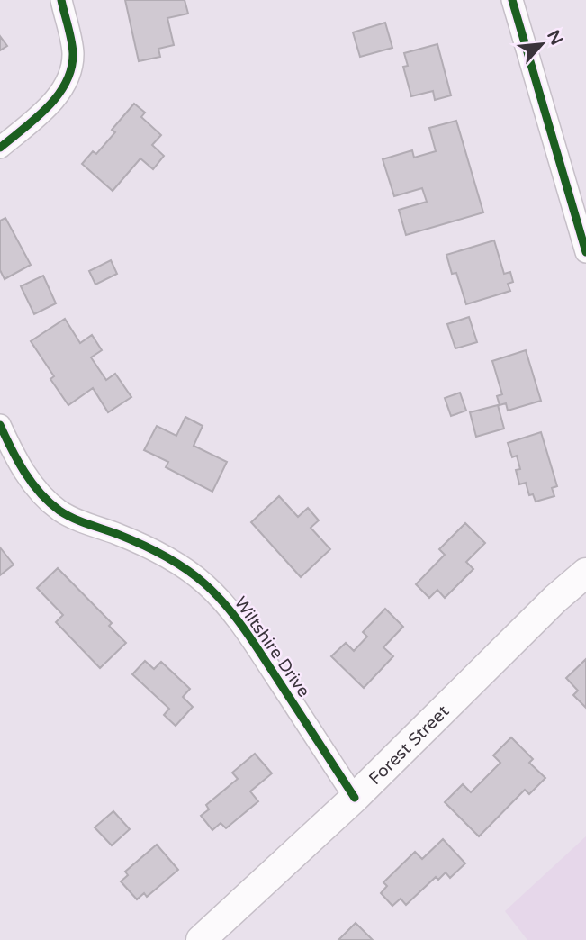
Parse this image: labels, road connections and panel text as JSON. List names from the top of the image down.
{
  "streets": {
    "main road": ["Forest Street"],
    "street": ["Wiltshire Drive"]
  },
  "crossings": [
    ["Wiltshire Drive", "Forest Street"]
  ],
  "north": "top right"
}
